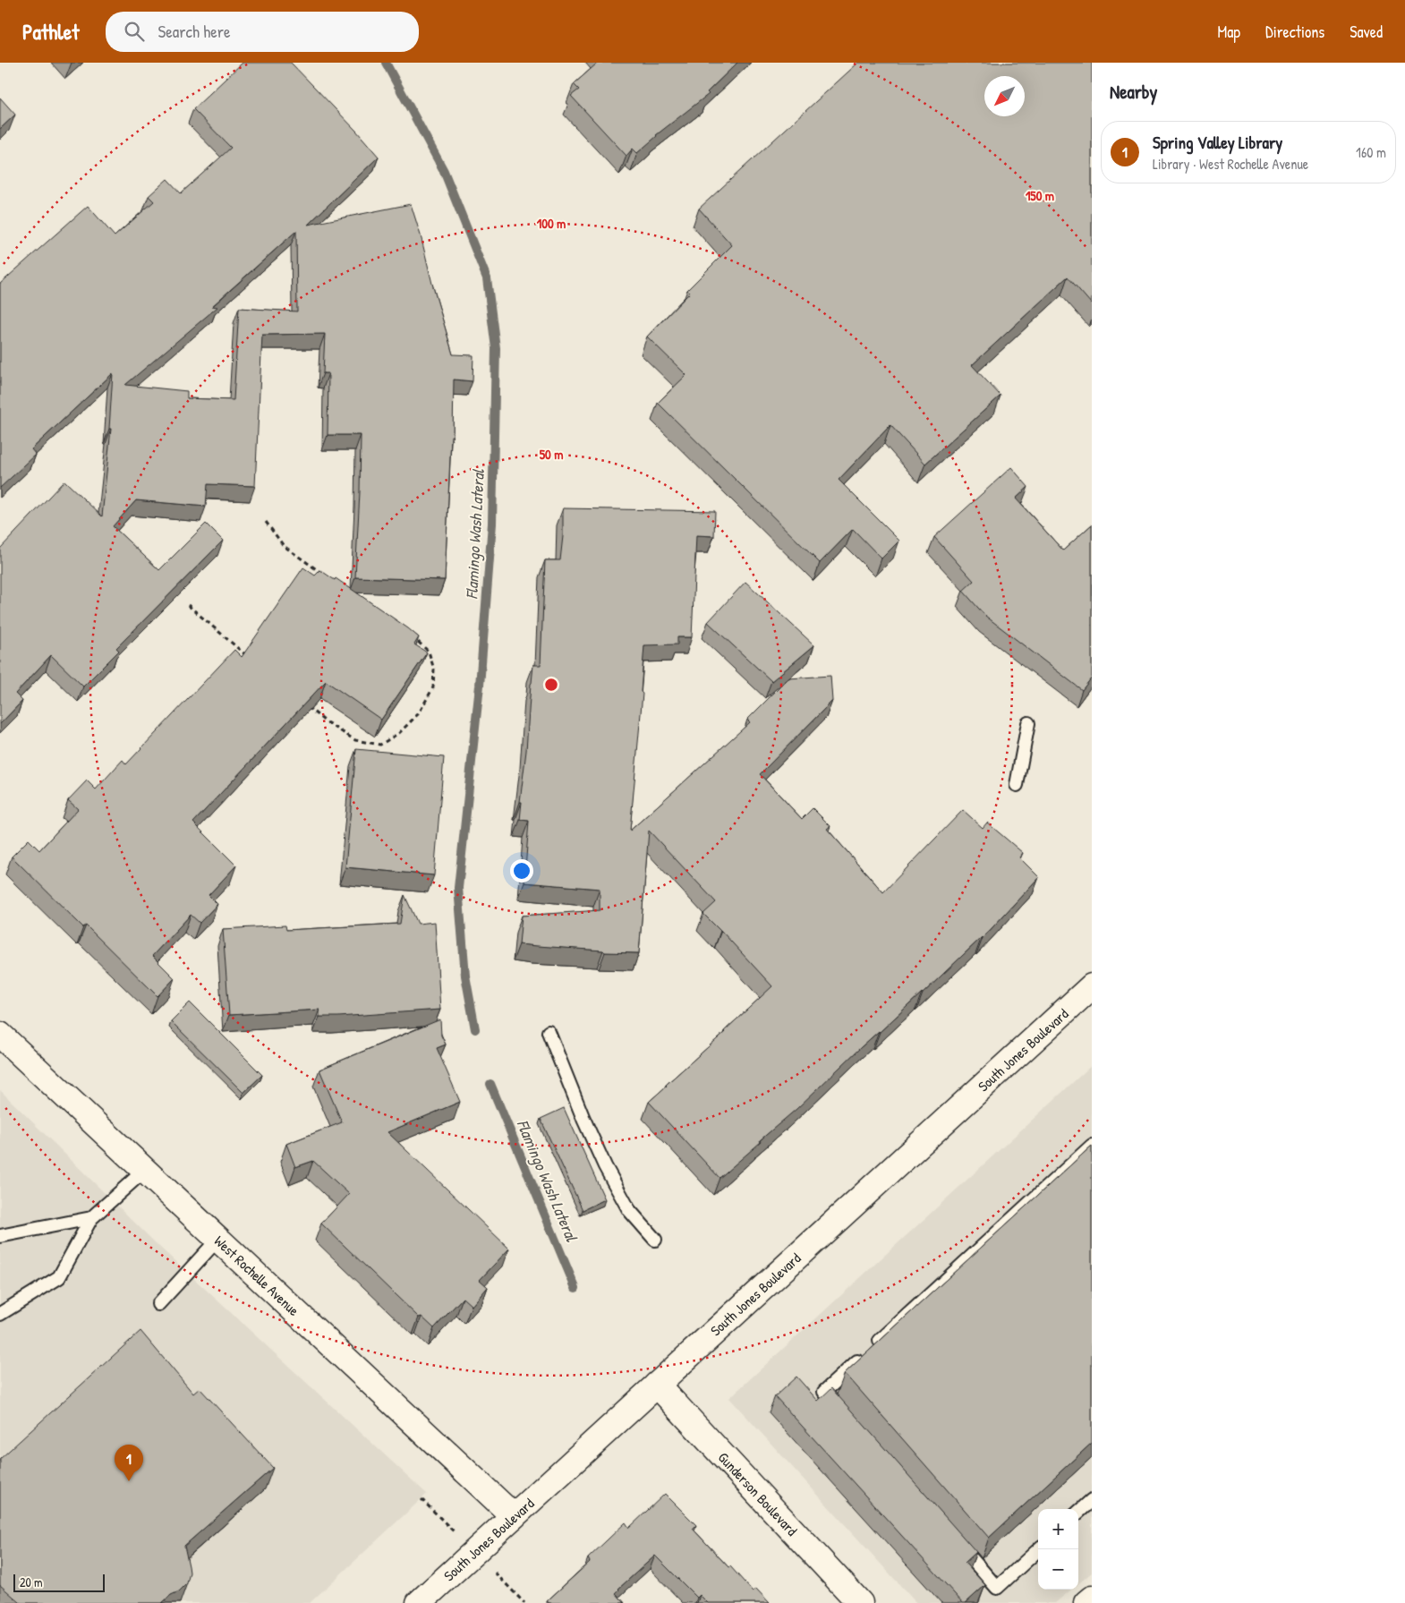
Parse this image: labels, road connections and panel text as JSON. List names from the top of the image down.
{
  "streets": {
    "street": ["South Jones Boulevard", "West Rochelle Avenue", "Gunderson Boulevard"]
  },
  "crossings": [
    ["South Jones Boulevard", "West Rochelle Avenue"],
    ["South Jones Boulevard", "Gunderson Boulevard"]
  ],
  "water": ["Flamingo Wash Lateral"],
  "scale_bar": "20 m",
  "north": "bottom left",
  "page": {
    "header": "Pathlet",
    "search": "Search here",
    "nav": ["Map", "Directions", "Saved"],
    "heading": "Nearby",
    "list": [
      {
        "mark": "1",
        "name": "Spring Valley Library",
        "note": "Library · West Rochelle Avenue",
        "value": "160 m"
      }
    ],
    "pins": "1",
    "map_buttons": ["+", "−"],
    "scale": "20 m"
  },
  "rings": ["150 m", "100 m", "50 m"]
}
